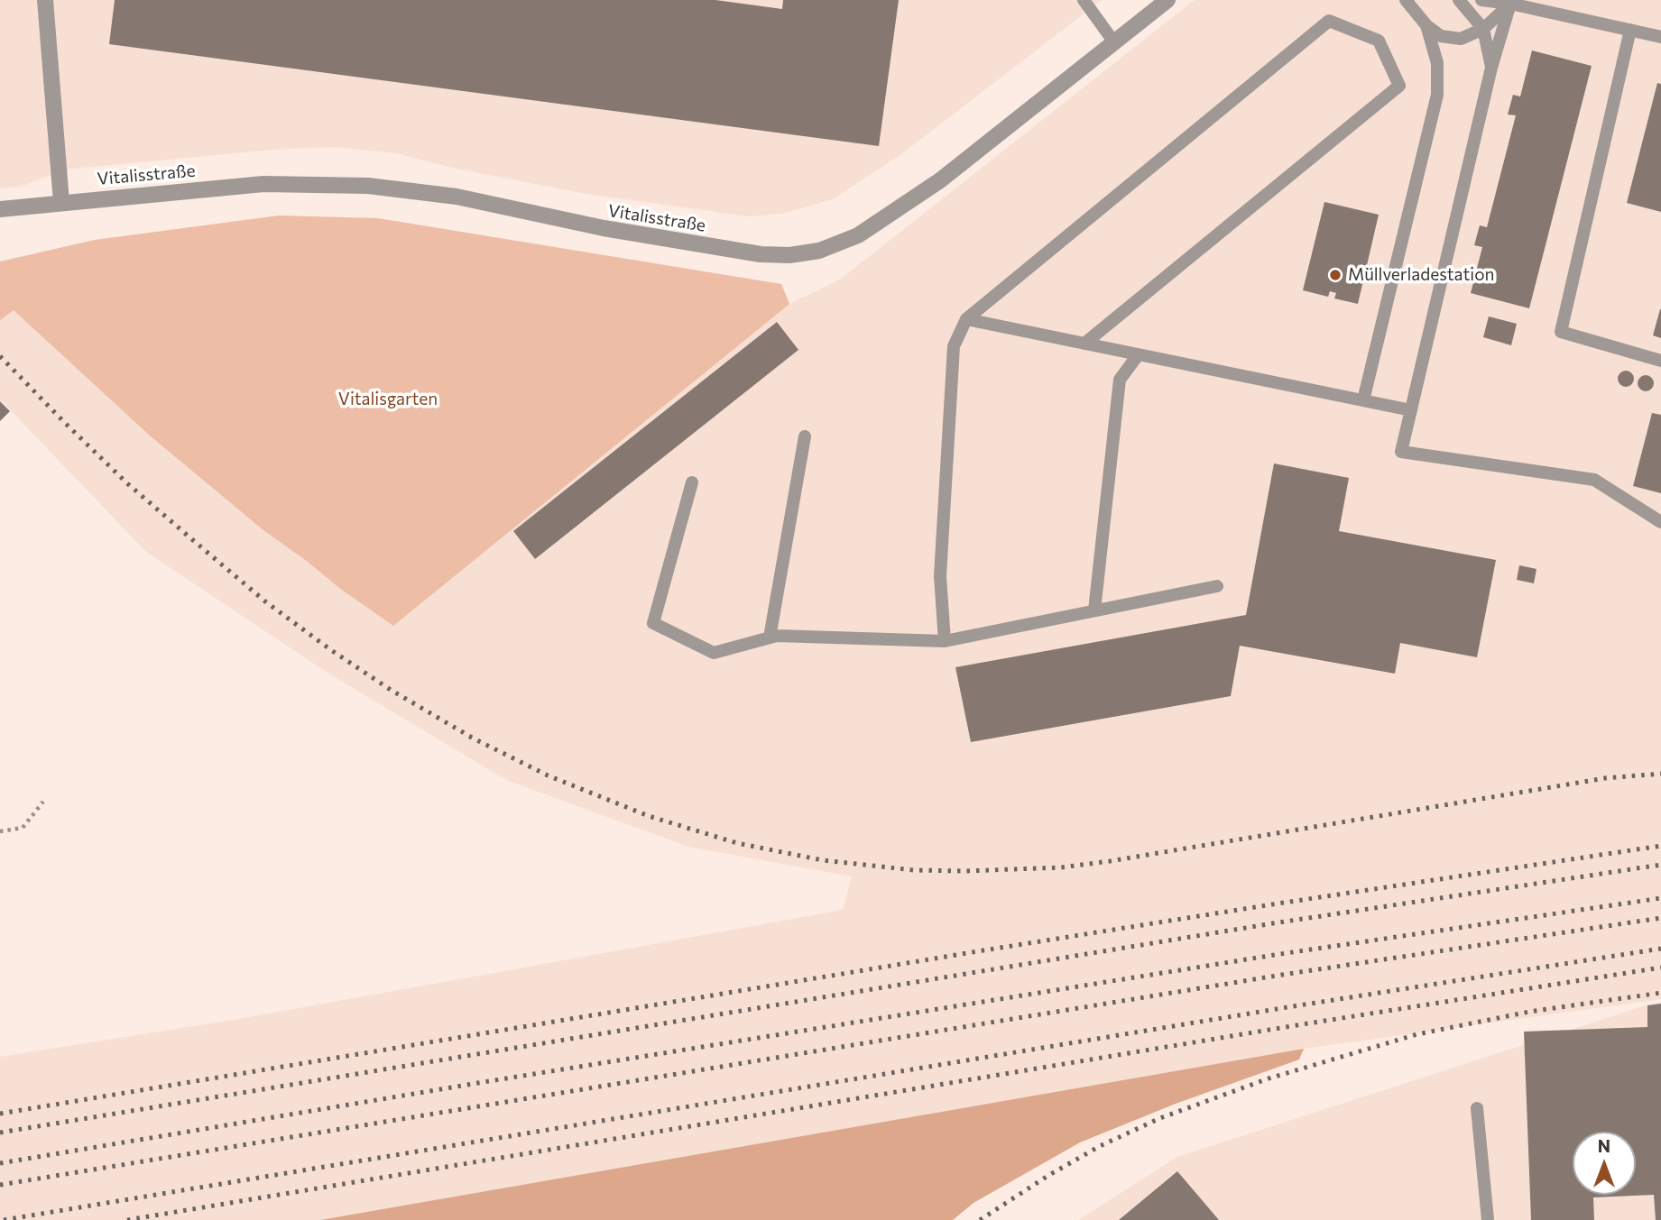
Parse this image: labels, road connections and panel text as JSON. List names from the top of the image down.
{
  "streets": {
    "street": ["Vitalisstraße"]
  },
  "parks": ["Vitalisgarten"],
  "places": ["Müllverladestation"],
  "north": "top"
}
